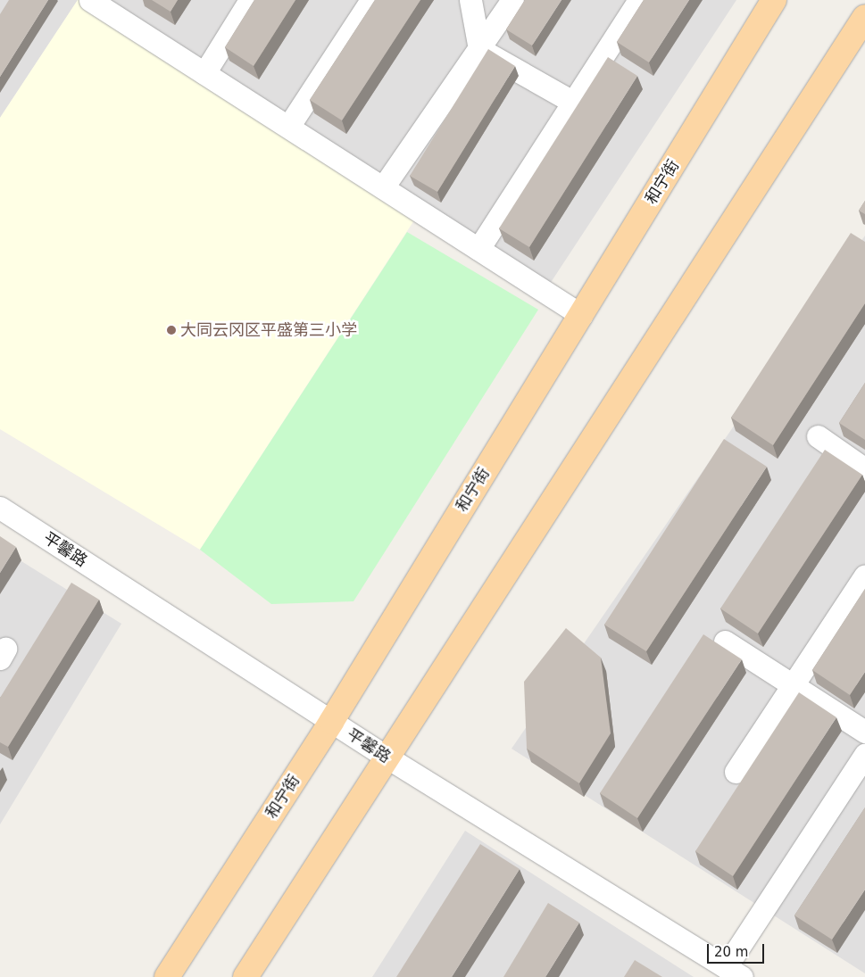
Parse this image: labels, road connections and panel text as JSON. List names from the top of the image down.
{
  "streets": {
    "main road": ["和宁街"],
    "street": ["平馨路"]
  },
  "crossings": [
    ["和宁街", "平馨路"]
  ],
  "places": ["大同云冈区平盛第三小学"],
  "scale_bar": "20 m"
}
